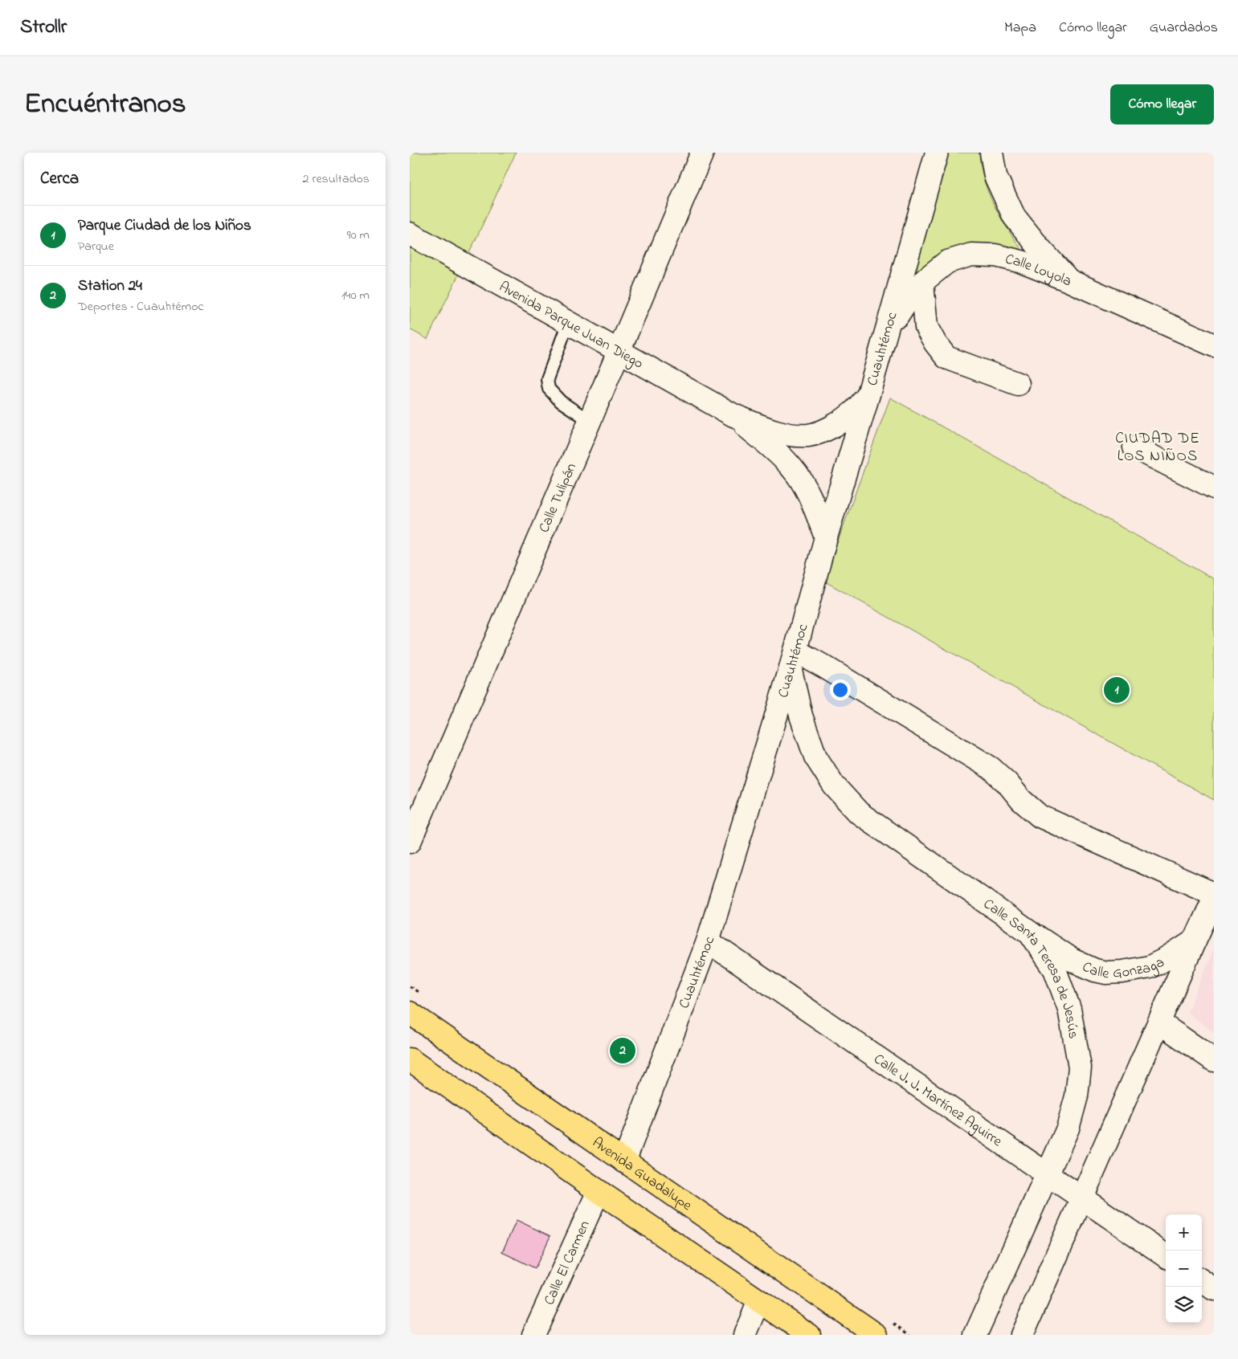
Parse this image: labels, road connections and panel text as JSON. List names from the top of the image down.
{
  "streets": {
    "main road": ["Avenida Guadalupe"],
    "street": [
      "Calle Loyola",
      "Avenida Parque Juan Diego",
      "Cuauhtémoc",
      "Calle Tulipán",
      "Calle Gonzaga",
      "Calle Santa Teresa de Jesús",
      "Calle J. J. Martínez Aguirre",
      "Calle El Carmen"
    ]
  },
  "crossings": [
    ["Calle Loyola", "Cuauhtémoc"],
    ["Avenida Parque Juan Diego", "Cuauhtémoc"],
    ["Avenida Parque Juan Diego", "Calle Tulipán"],
    ["Cuauhtémoc", "Calle Santa Teresa de Jesús"],
    ["Cuauhtémoc", "Calle J. J. Martínez Aguirre"],
    ["Cuauhtémoc", "Avenida Guadalupe"],
    ["Calle Gonzaga", "Calle Santa Teresa de Jesús"],
    ["Calle Santa Teresa de Jesús", "Calle J. J. Martínez Aguirre"]
  ],
  "districts": ["CIUDAD DE LOS NIÑOS"],
  "page": {
    "header": "Strollr",
    "nav": ["Mapa", "Cómo llegar", "Guardados"],
    "title": "Encuéntranos",
    "buttons": "Cómo llegar",
    "heading": ["Cerca", "2 resultados"],
    "list": [
      {
        "mark": "1",
        "name": "Parque Ciudad de los Niños",
        "note": "Parque",
        "value": "90 m"
      },
      {
        "mark": "2",
        "name": "Station 24",
        "note": "Deportes · Cuauhtémoc",
        "value": "140 m"
      }
    ],
    "pins": ["1", "2"],
    "map_buttons": ["+", "−"]
  }
}
